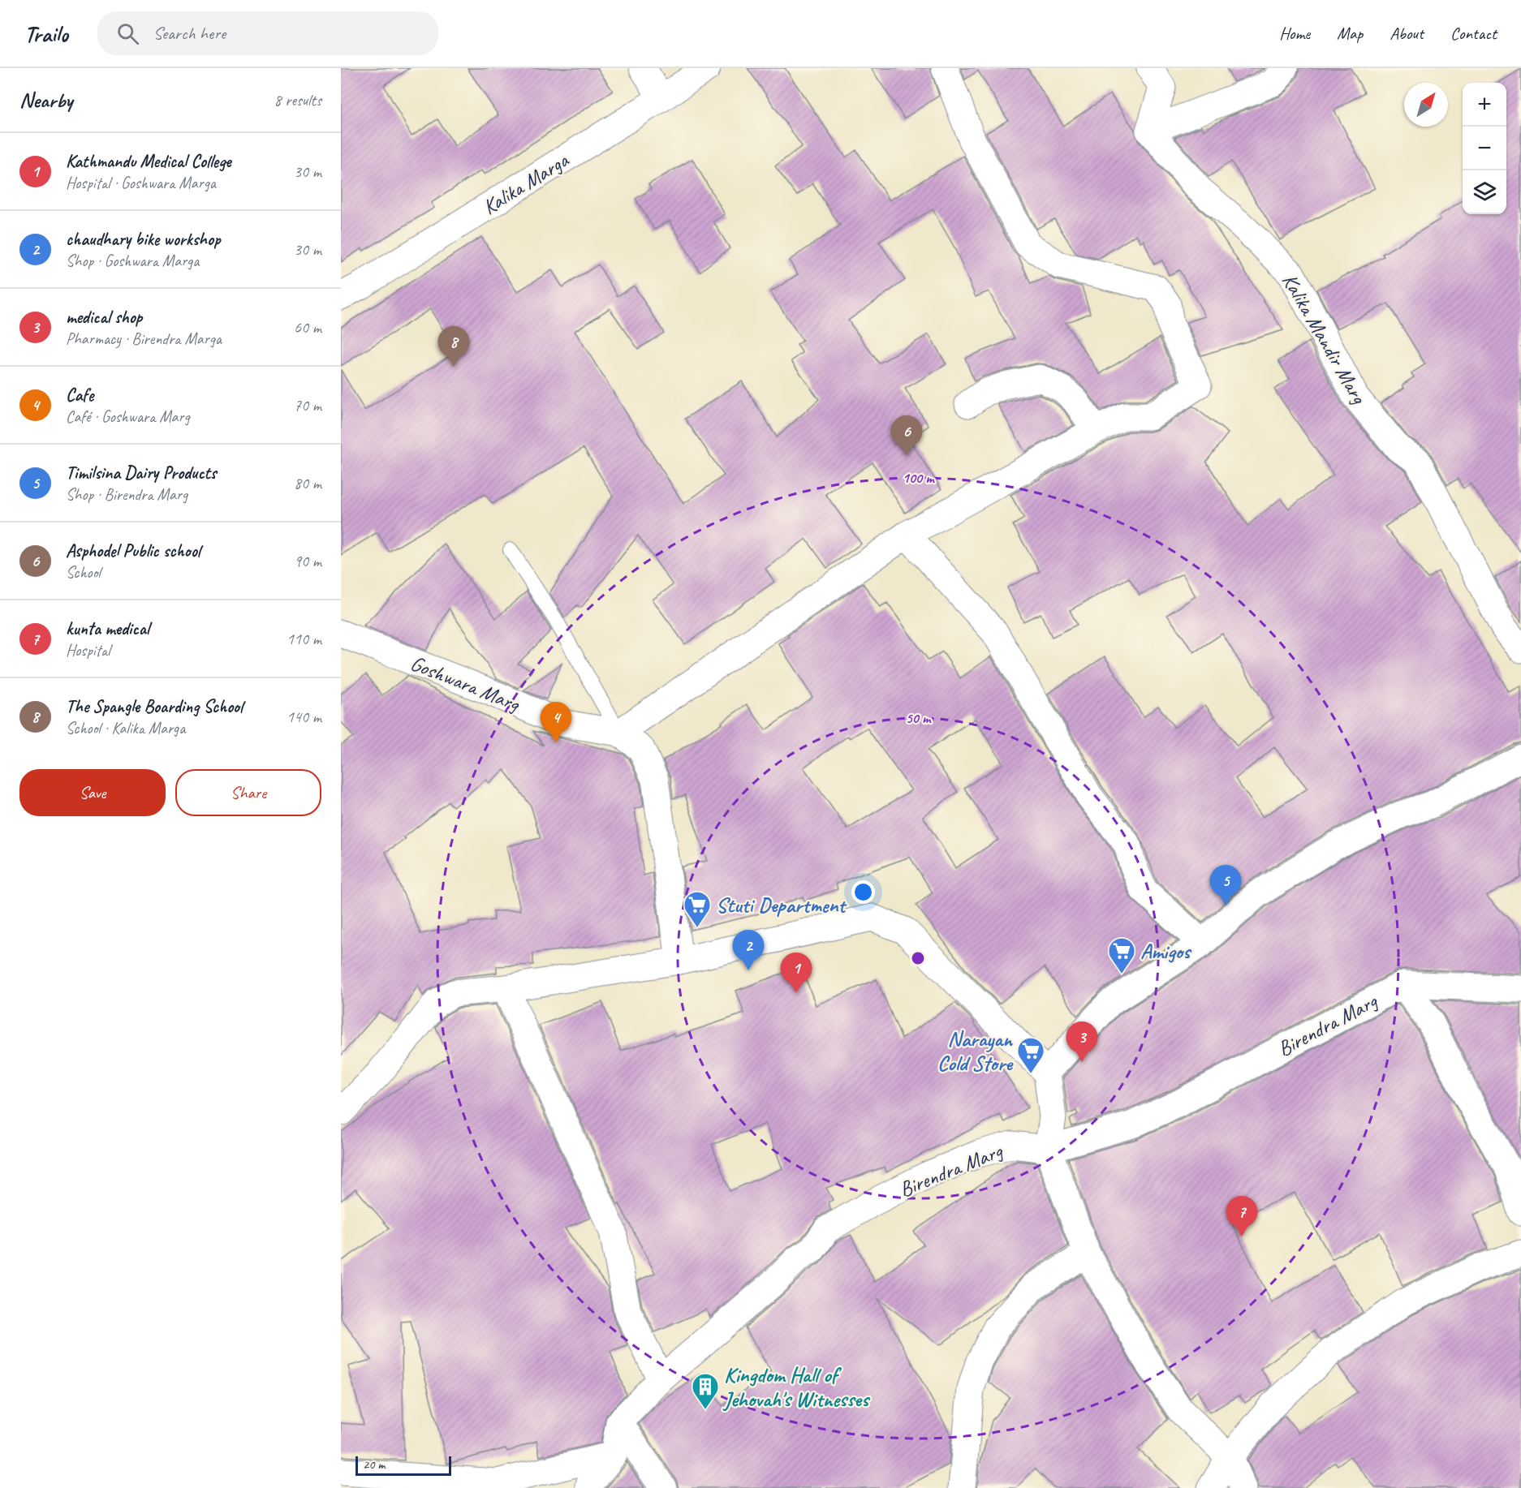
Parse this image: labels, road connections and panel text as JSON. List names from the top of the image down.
{
  "streets": {
    "street": [
      "Kalika Marga",
      "Kalika Mandir Marg",
      "Goshwara Marg",
      "Birendra Marg"
    ]
  },
  "places": {
    "supermarket": ["Stuti Department", "Amigos", "Narayan Cold Store"],
    "building": ["Kingdom Hall of Jehovah's Witnesses"]
  },
  "scale_bar": "20 m",
  "north": "top right",
  "page": {
    "header": "Trailo",
    "search": "Search here",
    "nav": [
      "Home",
      "Map",
      "About",
      "Contact"
    ],
    "heading": ["Nearby", "8 results"],
    "map_buttons": ["+", "−"],
    "list": [
      {
        "mark": "1",
        "name": "Kathmandu Medical College",
        "note": "Hospital · Goshwara Marga",
        "value": "30 m"
      },
      {
        "mark": "2",
        "name": "chaudhary bike workshop",
        "note": "Shop · Goshwara Marga",
        "value": "30 m"
      },
      {
        "mark": "3",
        "name": "medical shop",
        "note": "Pharmacy · Birendra Marga",
        "value": "60 m"
      },
      {
        "mark": "4",
        "name": "Cafe",
        "note": "Café · Goshwara Marg",
        "value": "70 m"
      },
      {
        "mark": "5",
        "name": "Timilsina Dairy Products",
        "note": "Shop · Birendra Marg",
        "value": "80 m"
      },
      {
        "mark": "6",
        "name": "Asphodel Public school",
        "note": "School",
        "value": "90 m"
      },
      {
        "mark": "7",
        "name": "kunta medical",
        "note": "Hospital",
        "value": "110 m"
      },
      {
        "mark": "8",
        "name": "The Spangle Boarding School",
        "note": "School · Kalika Marga",
        "value": "140 m"
      }
    ],
    "pins": [
      "8",
      "6",
      "4",
      "5",
      "2",
      "1",
      "3",
      "7"
    ],
    "buttons": ["Save", "Share"],
    "scale": "20 m"
  },
  "rings": ["100 m", "50 m"]
}
